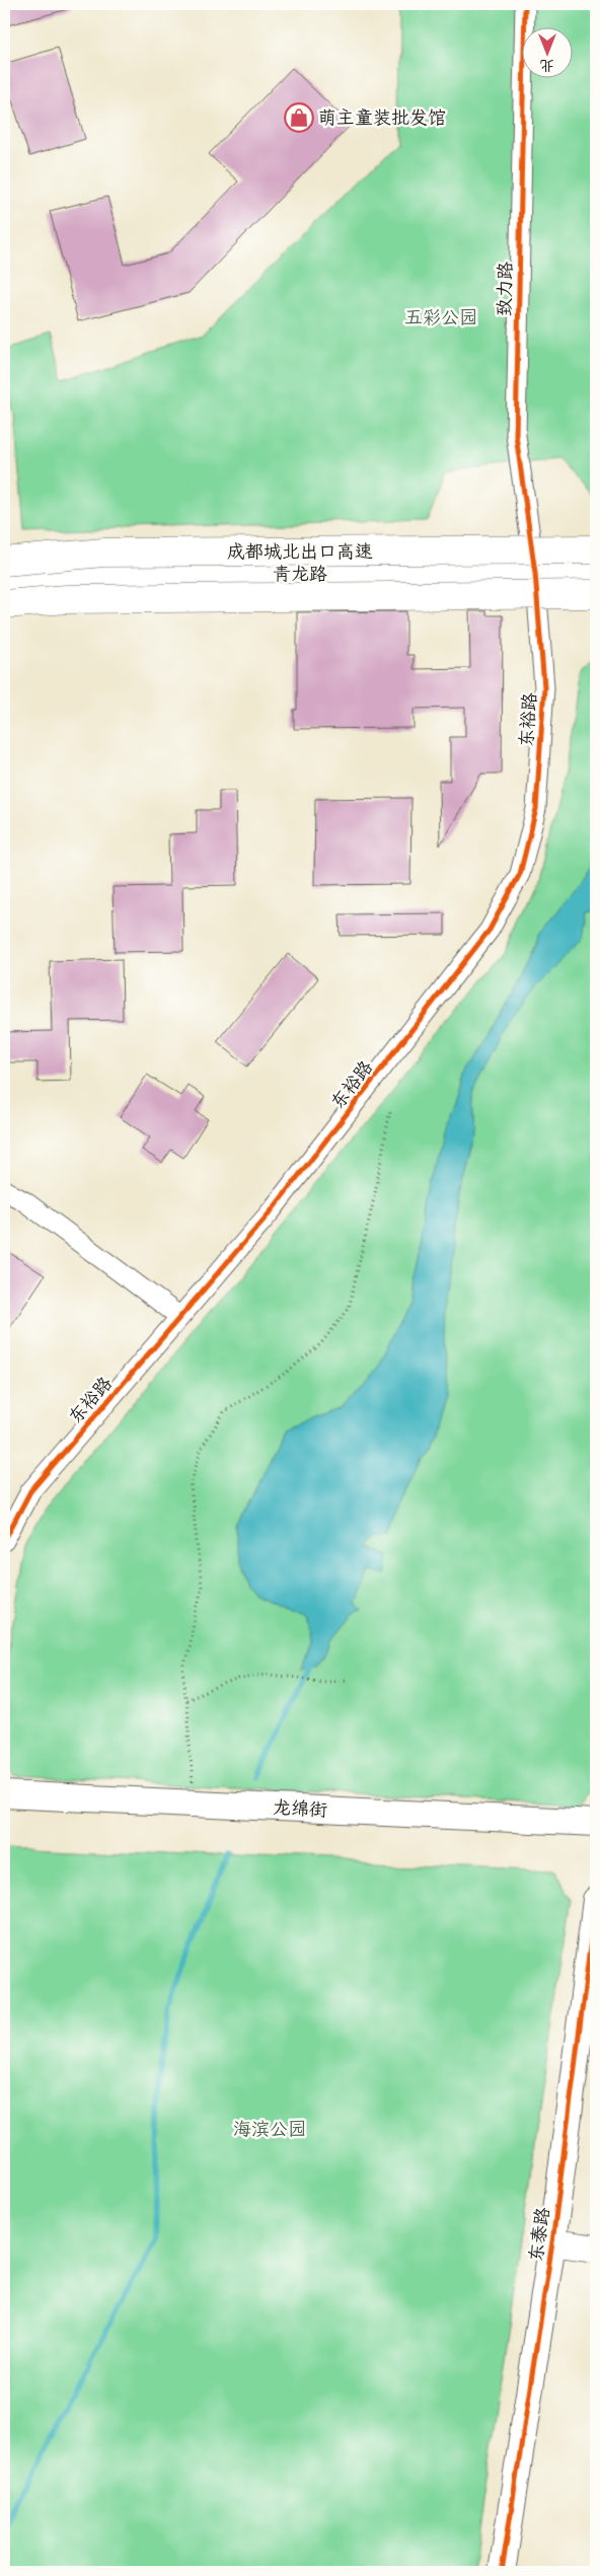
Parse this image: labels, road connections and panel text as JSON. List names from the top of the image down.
{
  "streets": {
    "highway": ["成都城北出口高速"],
    "street": [
      "致力路",
      "青龙路",
      "东裕路",
      "龙绵街",
      "东泰路"
    ]
  },
  "crossings": [
    ["致力路", "青龙路"],
    ["致力路", "东裕路"],
    ["青龙路", "东裕路"]
  ],
  "parks": ["五彩公园", "海滨公园"],
  "places": {
    "shop": ["萌主童装批发馆"]
  },
  "north": "bottom"
}
